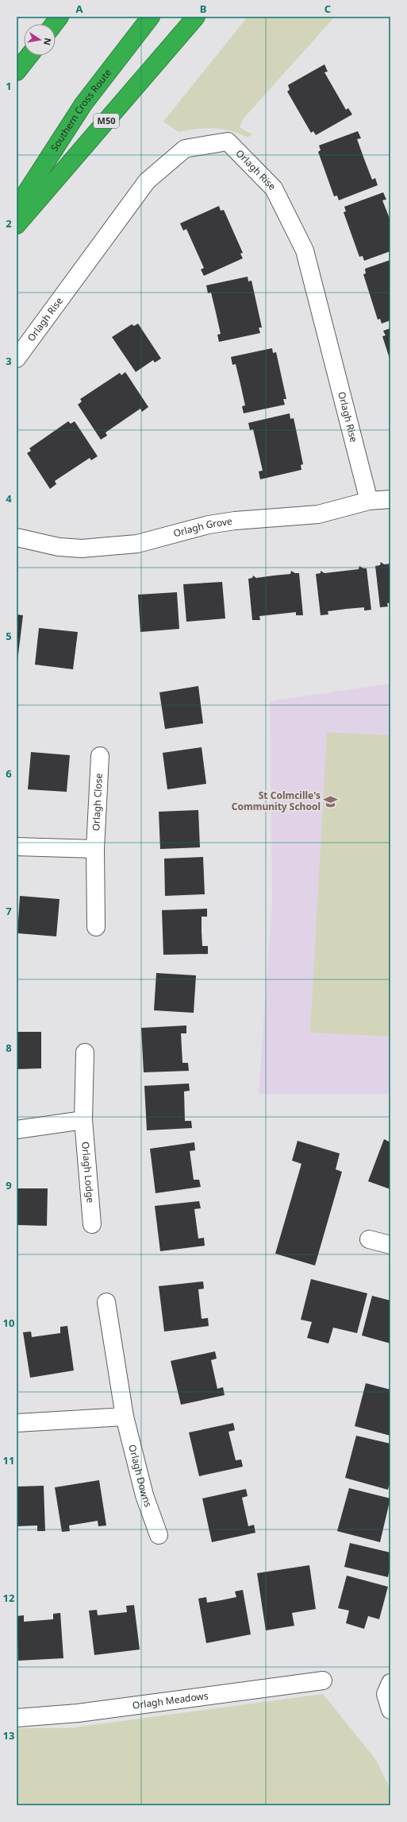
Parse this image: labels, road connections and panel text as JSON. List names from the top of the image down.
{
  "streets": {
    "highway": ["Southern Cross Route", "M50"],
    "street": [
      "Orlagh Rise",
      "Orlagh Grove",
      "Orlagh Close",
      "Orlagh Lodge",
      "Orlagh Downs",
      "Orlagh Meadows"
    ]
  },
  "crossings": [
    ["Orlagh Rise", "Orlagh Grove"]
  ],
  "places": {
    "school or university": ["St Colmcille's Community School"]
  },
  "north": "right",
  "grid": {
    "columns": ["A", "B", "C"],
    "rows": [
      "1",
      "2",
      "3",
      "4",
      "5",
      "6",
      "7",
      "8",
      "9",
      "10",
      "11",
      "12",
      "13"
    ]
  }
}
